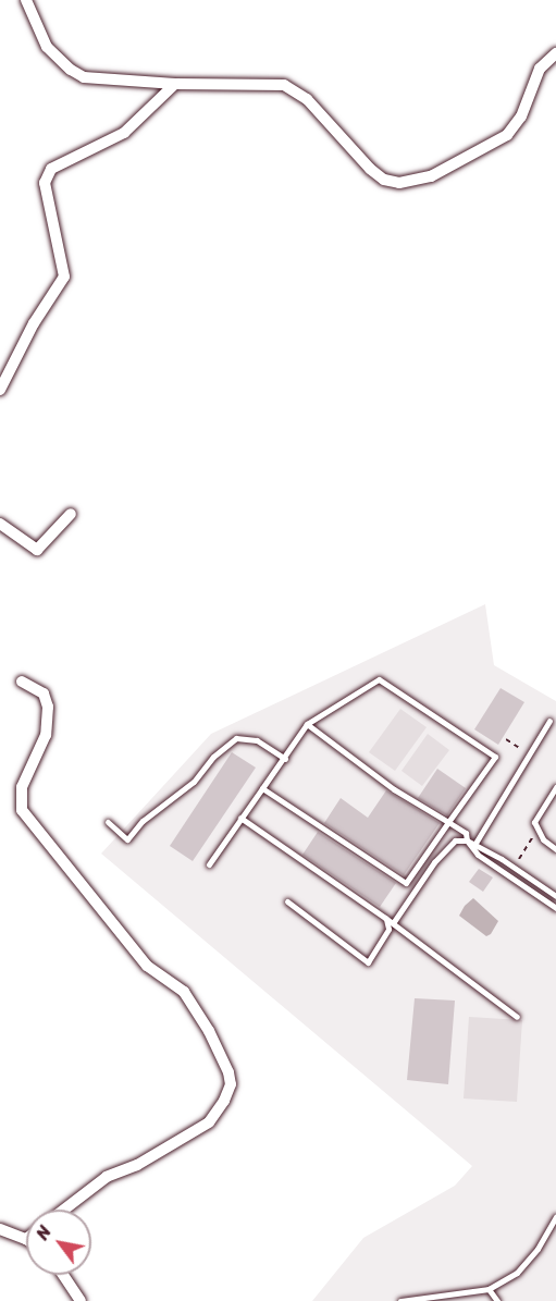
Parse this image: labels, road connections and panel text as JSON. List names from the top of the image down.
{
  "north": "top left"
}
